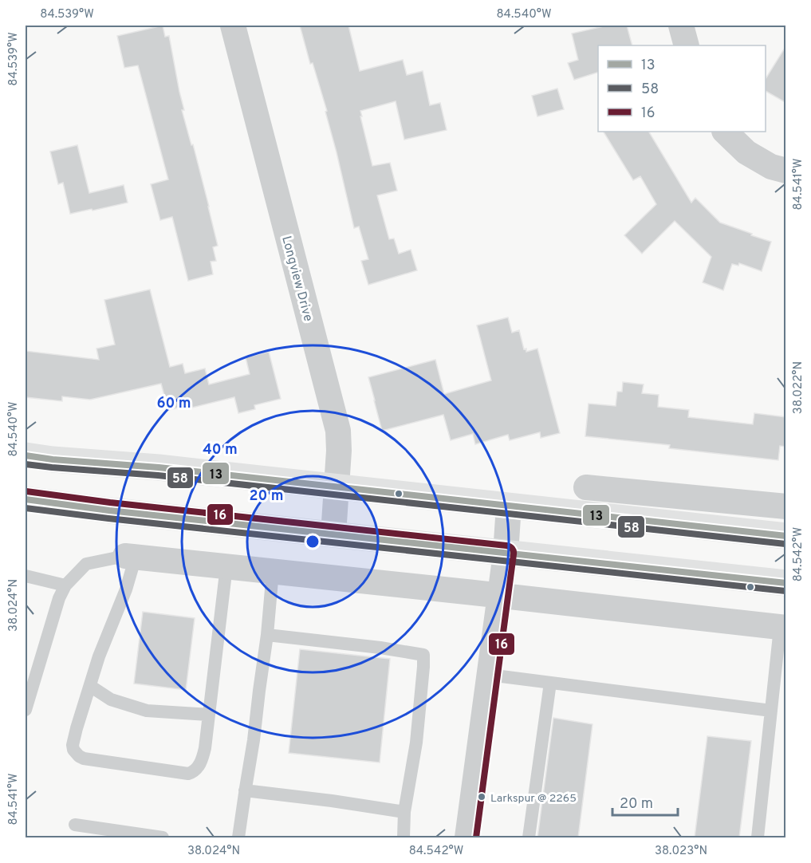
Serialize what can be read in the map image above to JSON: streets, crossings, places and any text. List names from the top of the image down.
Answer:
{
  "streets": {
    "street": ["Longview Drive"]
  },
  "places": ["Larkspur @ 2265"],
  "lines": ["transit line 13", "transit line 58", "transit line 16"],
  "legend": ["13", "58", "16"],
  "scale_bar": "20 m",
  "coordinates": [
    "84.539°W",
    "84.540°W",
    "84.541°W",
    "38.022°N",
    "84.542°W",
    "38.024°N",
    "38.023°N"
  ],
  "rings": ["60 m", "40 m", "20 m"]
}
